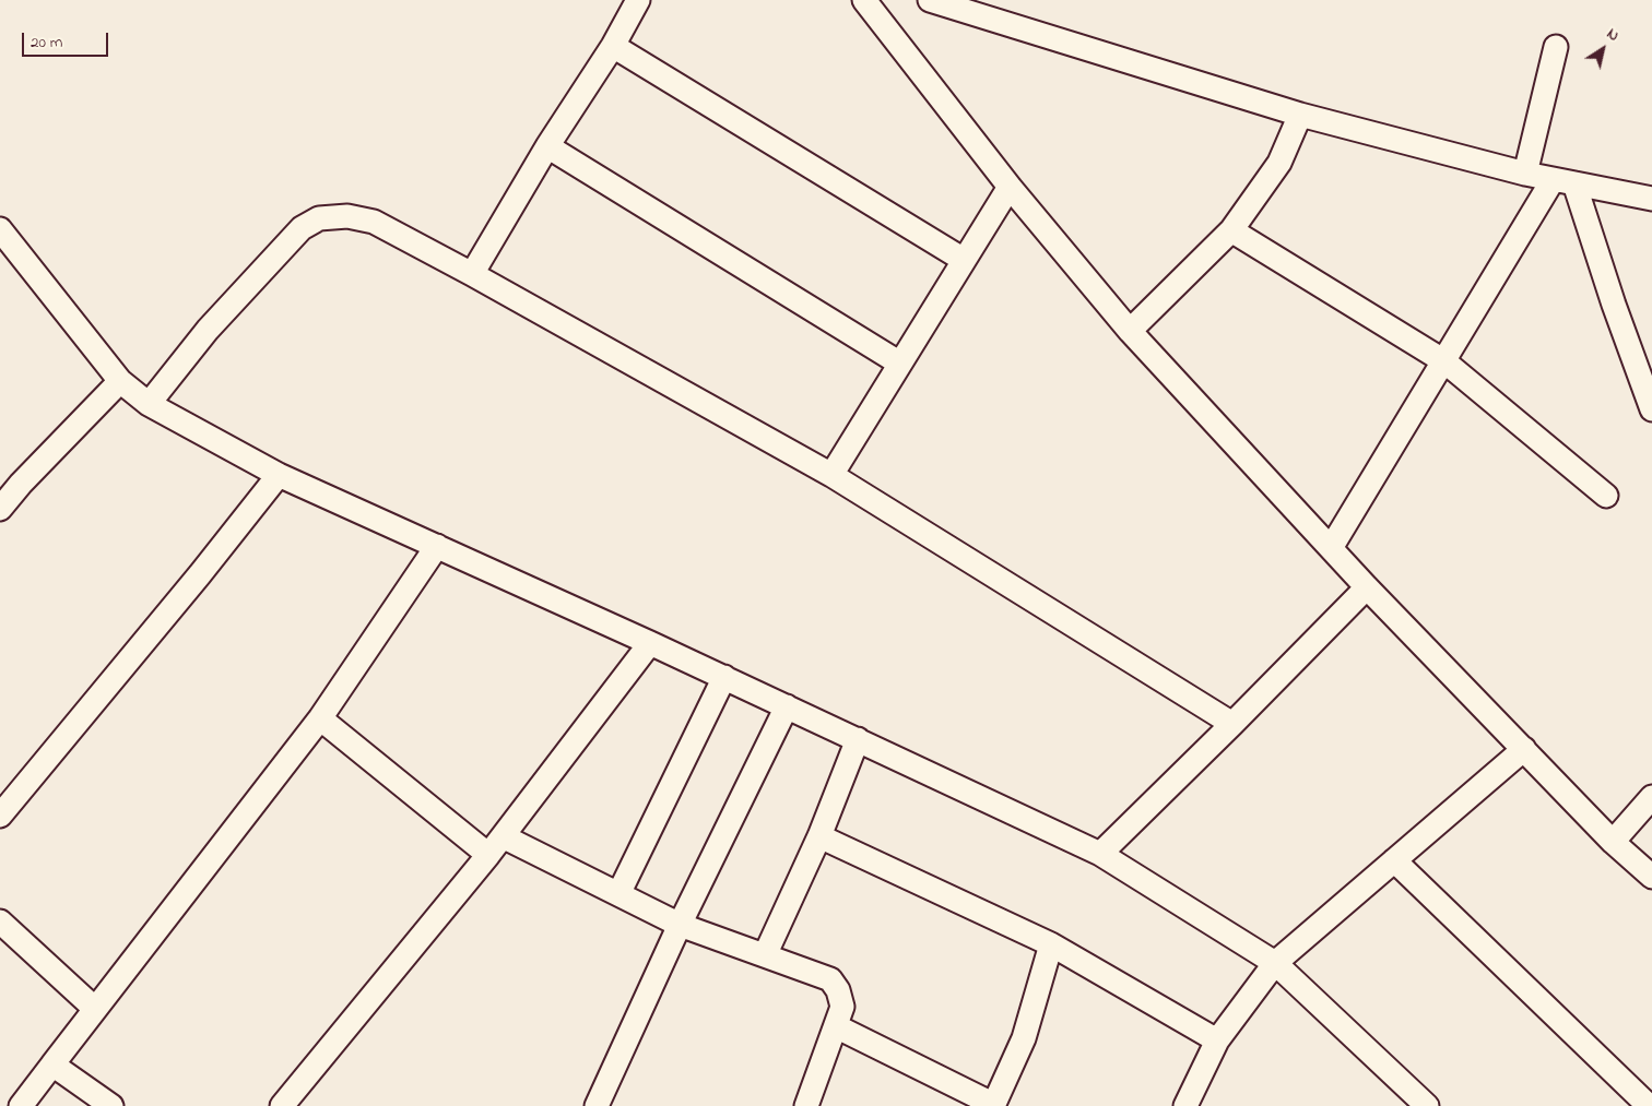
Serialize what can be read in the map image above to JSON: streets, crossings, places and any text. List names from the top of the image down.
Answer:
{
  "scale_bar": "20 m",
  "north": "top right"
}
